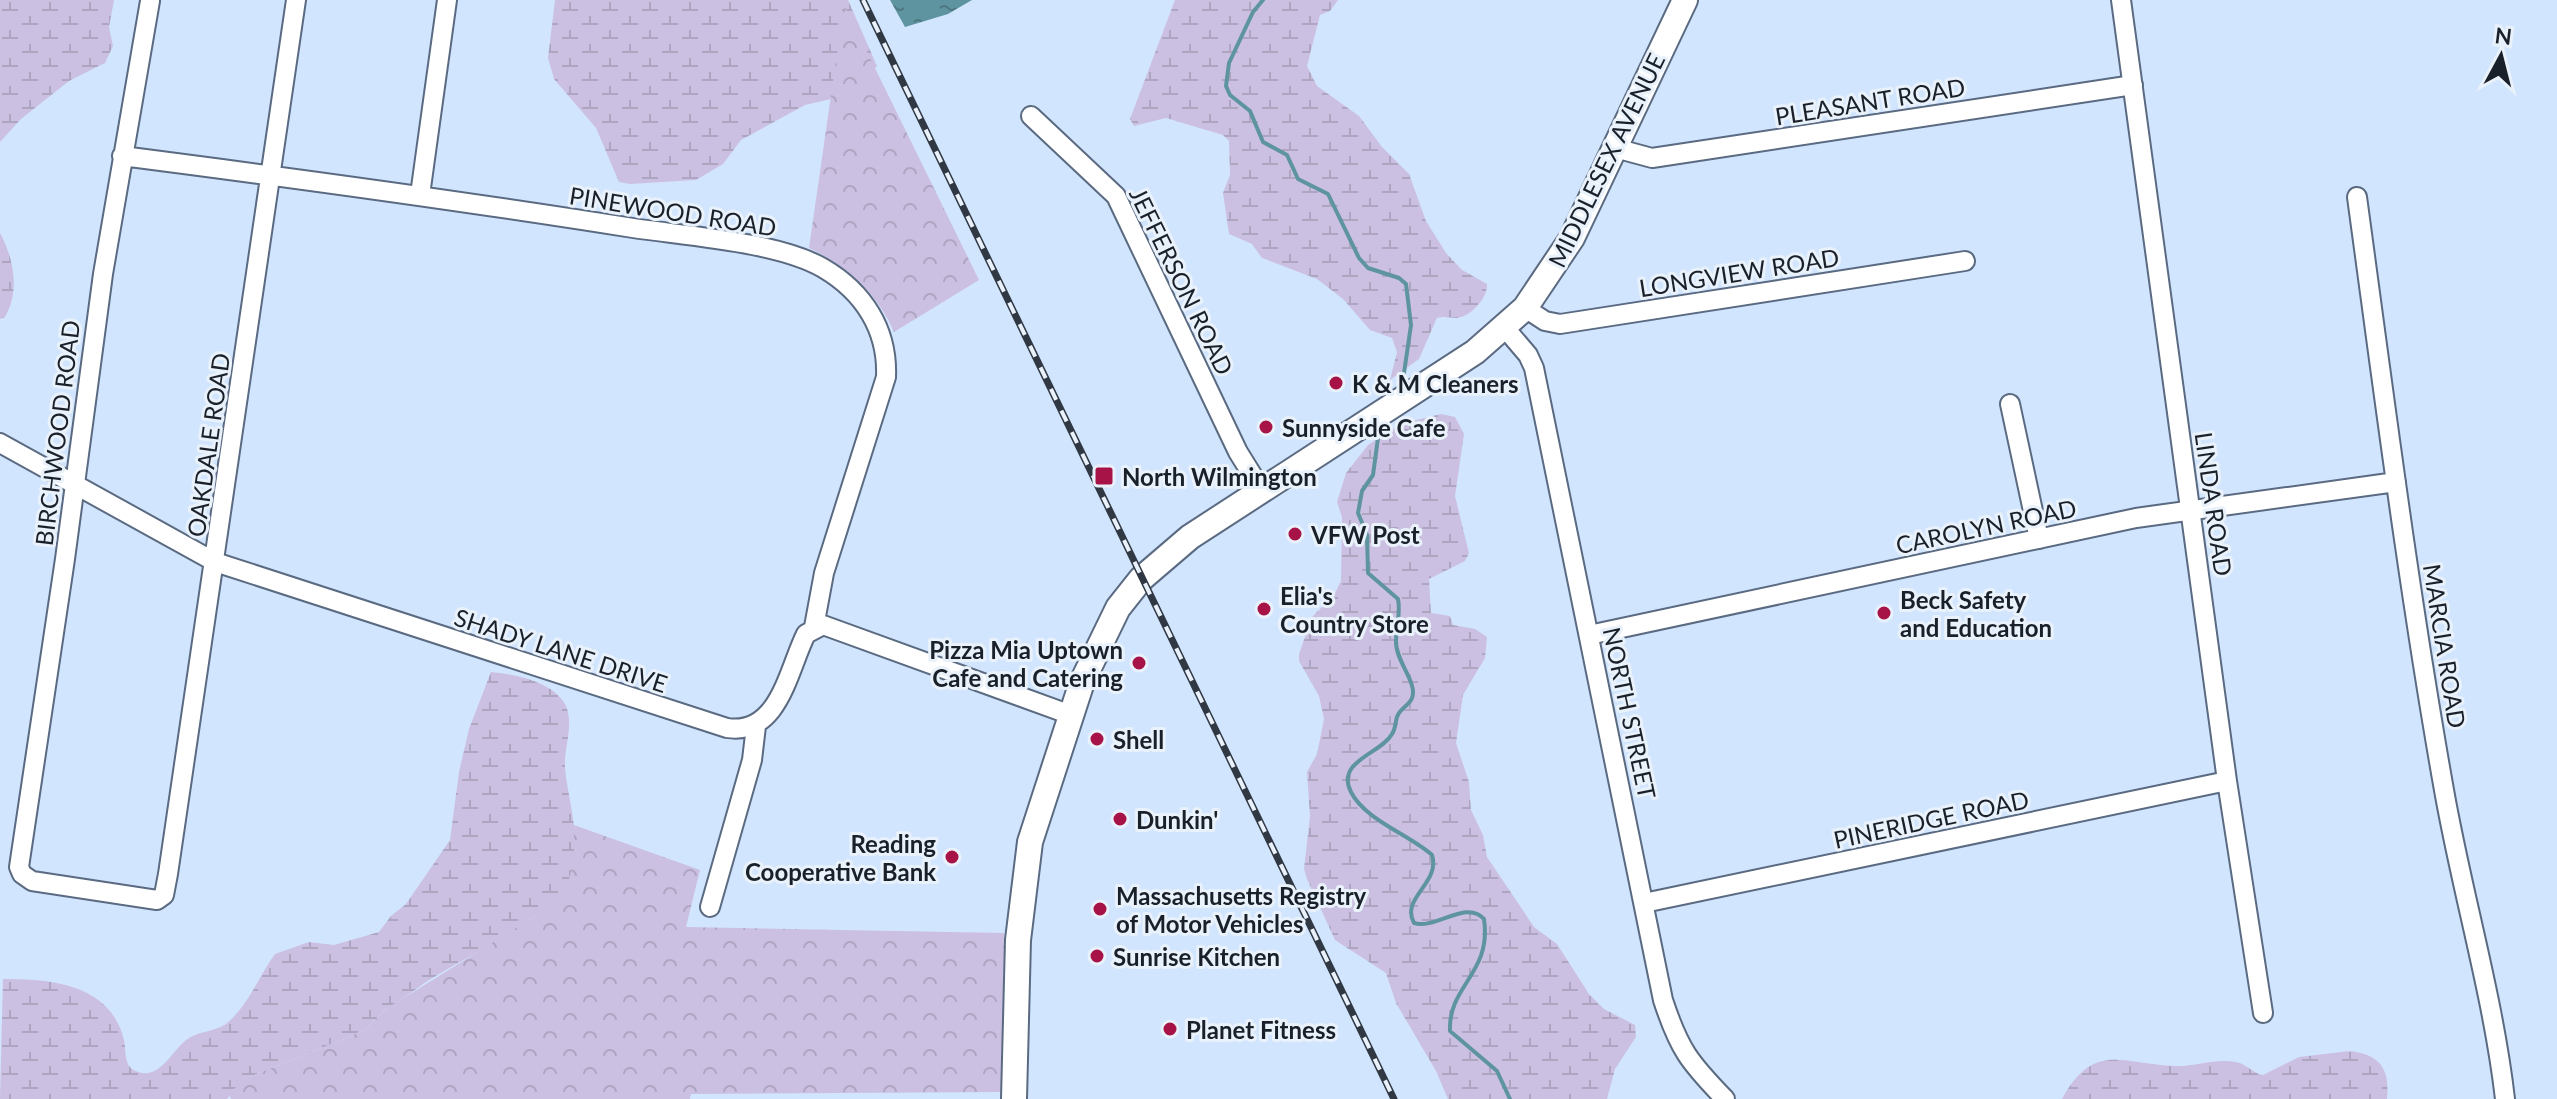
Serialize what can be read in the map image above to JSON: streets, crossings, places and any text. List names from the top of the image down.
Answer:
{
  "streets": {
    "main road": ["MIDDLESEX AVENUE"],
    "street": [
      "PLEASANT ROAD",
      "PINEWOOD ROAD",
      "LONGVIEW ROAD",
      "JEFFERSON ROAD",
      "BIRCHWOOD ROAD",
      "OAKDALE ROAD",
      "LINDA ROAD",
      "CAROLYN ROAD",
      "MARCIA ROAD",
      "SHADY LANE DRIVE",
      "NORTH STREET",
      "PINERIDGE ROAD"
    ]
  },
  "crossings": [
    ["PLEASANT ROAD", "MIDDLESEX AVENUE"],
    ["PLEASANT ROAD", "LINDA ROAD"],
    ["MIDDLESEX AVENUE", "LONGVIEW ROAD"],
    ["MIDDLESEX AVENUE", "JEFFERSON ROAD"],
    ["MIDDLESEX AVENUE", "NORTH STREET"],
    ["PINEWOOD ROAD", "BIRCHWOOD ROAD"],
    ["PINEWOOD ROAD", "OAKDALE ROAD"],
    ["BIRCHWOOD ROAD", "OAKDALE ROAD"],
    ["BIRCHWOOD ROAD", "SHADY LANE DRIVE"],
    ["OAKDALE ROAD", "SHADY LANE DRIVE"],
    ["LINDA ROAD", "CAROLYN ROAD"],
    ["LINDA ROAD", "PINERIDGE ROAD"],
    ["CAROLYN ROAD", "MARCIA ROAD"],
    ["CAROLYN ROAD", "NORTH STREET"],
    ["NORTH STREET", "PINERIDGE ROAD"]
  ],
  "places": {
    "other": [
      "K & M Cleaners",
      "Sunnyside Cafe",
      "VFW Post",
      "Elia's Country Store",
      "Beck Safety and Education",
      "Pizza Mia Uptown Cafe and Catering",
      "Shell",
      "Dunkin'",
      "Reading Cooperative Bank",
      "Massachusetts Registry of Motor Vehicles",
      "Sunrise Kitchen",
      "Planet Fitness"
    ],
    "transit": ["North Wilmington"]
  },
  "north": "top"
}
